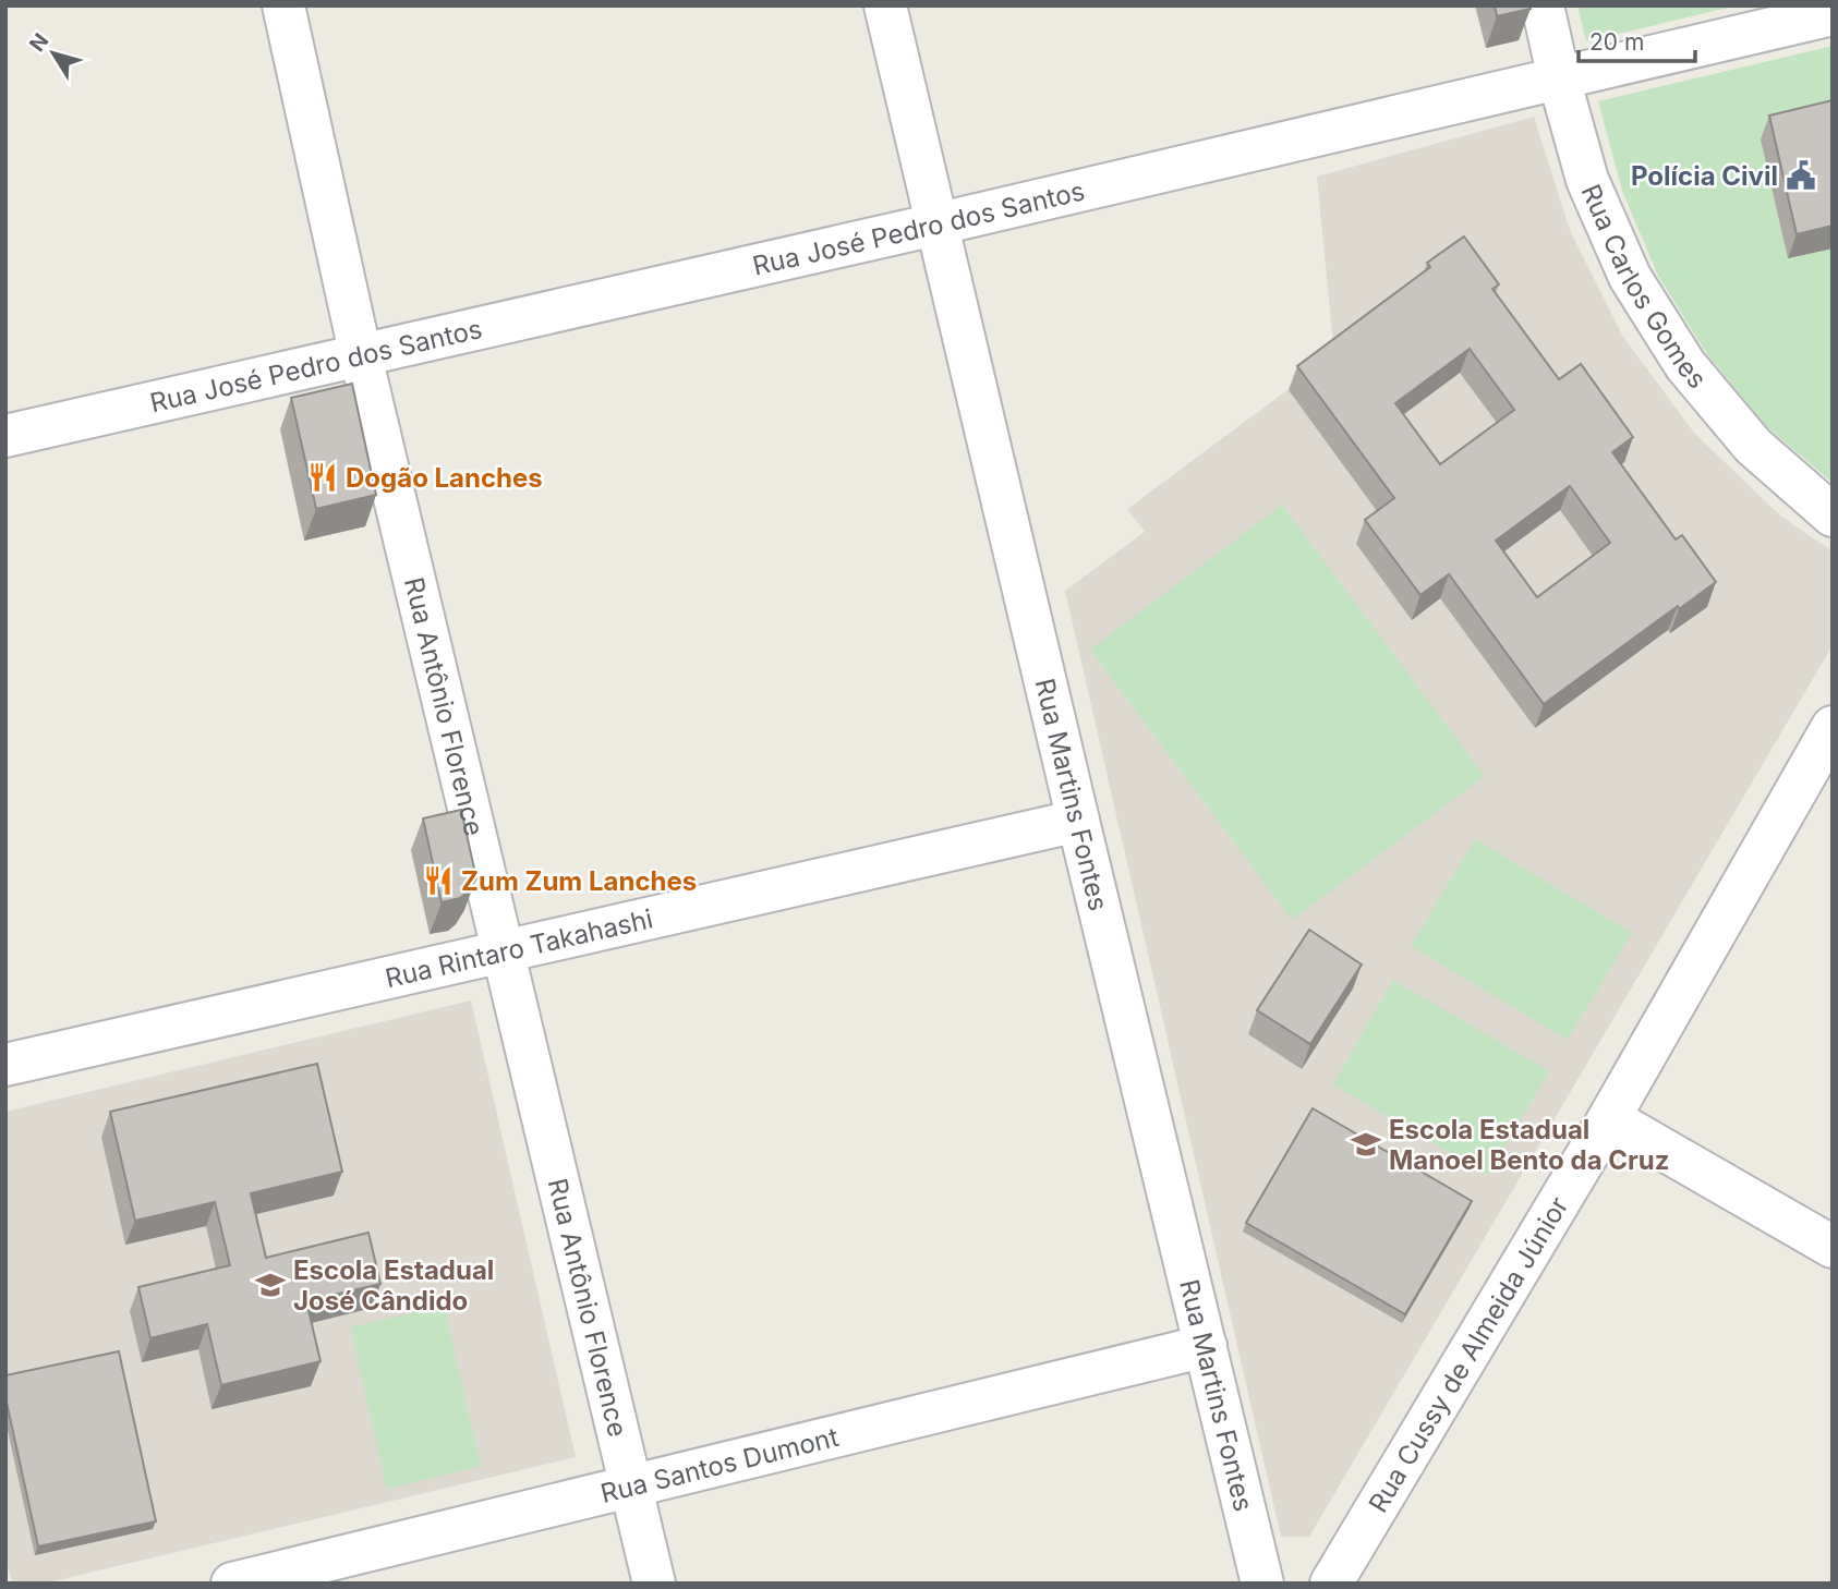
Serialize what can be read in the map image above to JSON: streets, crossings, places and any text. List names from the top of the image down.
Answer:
{
  "streets": {
    "street": [
      "Rua José Pedro dos Santos",
      "Rua Carlos Gomes",
      "Rua Antônio Florence",
      "Rua Martins Fontes",
      "Rua Rintaro Takahashi",
      "Rua Cussy de Almeida Júnior",
      "Rua Santos Dumont"
    ]
  },
  "crossings": [
    ["Rua José Pedro dos Santos", "Rua Carlos Gomes"],
    ["Rua José Pedro dos Santos", "Rua Antônio Florence"],
    ["Rua José Pedro dos Santos", "Rua Martins Fontes"],
    ["Rua Antônio Florence", "Rua Rintaro Takahashi"],
    ["Rua Antônio Florence", "Rua Santos Dumont"],
    ["Rua Martins Fontes", "Rua Rintaro Takahashi"],
    ["Rua Martins Fontes", "Rua Santos Dumont"]
  ],
  "places": {
    "public building": ["Polícia Civil"],
    "restaurant": ["Dogão Lanches", "Zum Zum Lanches"],
    "school or university": ["Escola Estadual Manoel Bento da Cruz", "Escola Estadual José Cândido"]
  },
  "scale_bar": "20 m",
  "north": "top left"
}
